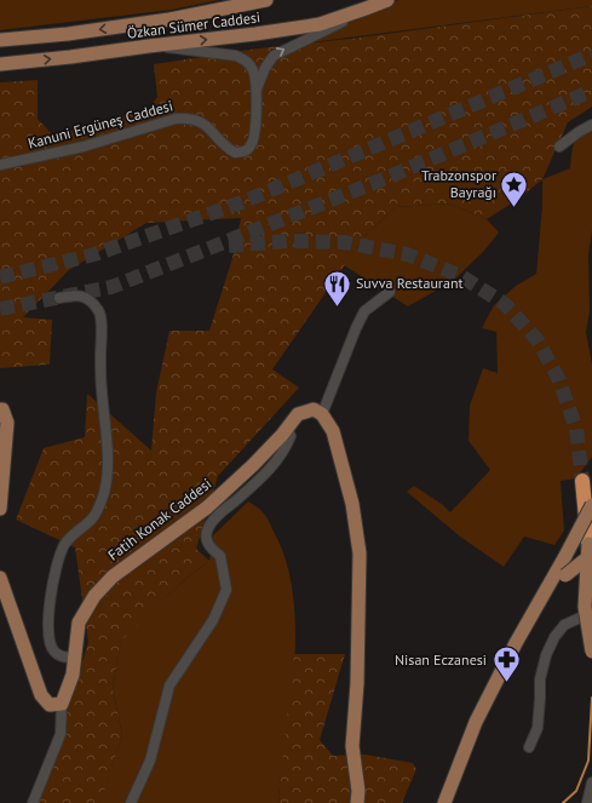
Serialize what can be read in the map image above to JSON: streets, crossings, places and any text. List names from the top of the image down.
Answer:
{
  "streets": {
    "main road": ["Özkan Sümer Caddesi", "Fatih Konak Caddesi"],
    "street": ["Kanuni Ergüneş Caddesi"]
  },
  "places": {
    "place": ["Trabzonspor Bayrağı"],
    "restaurant": ["Suvva Restaurant"],
    "pharmacy": ["Nisan Eczanesi"]
  }
}
